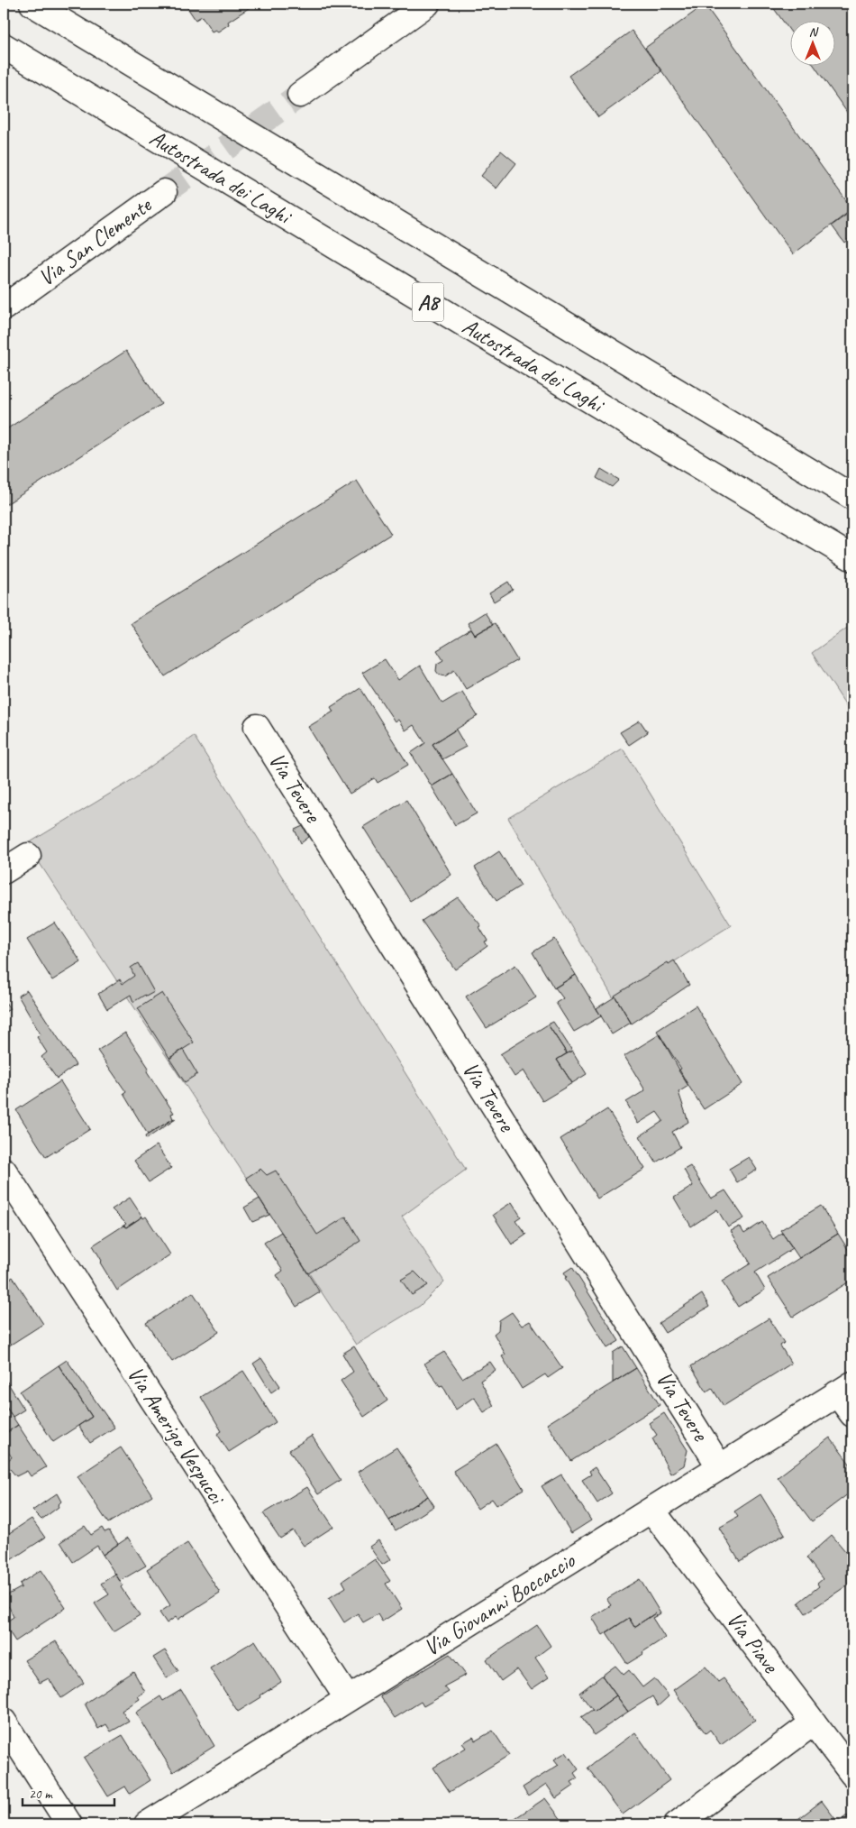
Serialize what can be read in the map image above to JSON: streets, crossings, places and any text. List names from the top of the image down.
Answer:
{
  "streets": {
    "main road": [
      "Autostrada dei Laghi",
      "Via San Clemente",
      "A8",
      "Via Tevere",
      "Via Amerigo Vespucci",
      "Via Giovanni Boccaccio",
      "Via Piave"
    ]
  },
  "crossings": [
    ["Via Tevere", "Via Giovanni Boccaccio"],
    ["Via Amerigo Vespucci", "Via Giovanni Boccaccio"],
    ["Via Giovanni Boccaccio", "Via Piave"]
  ],
  "scale_bar": "20 m",
  "north": "top"
}
